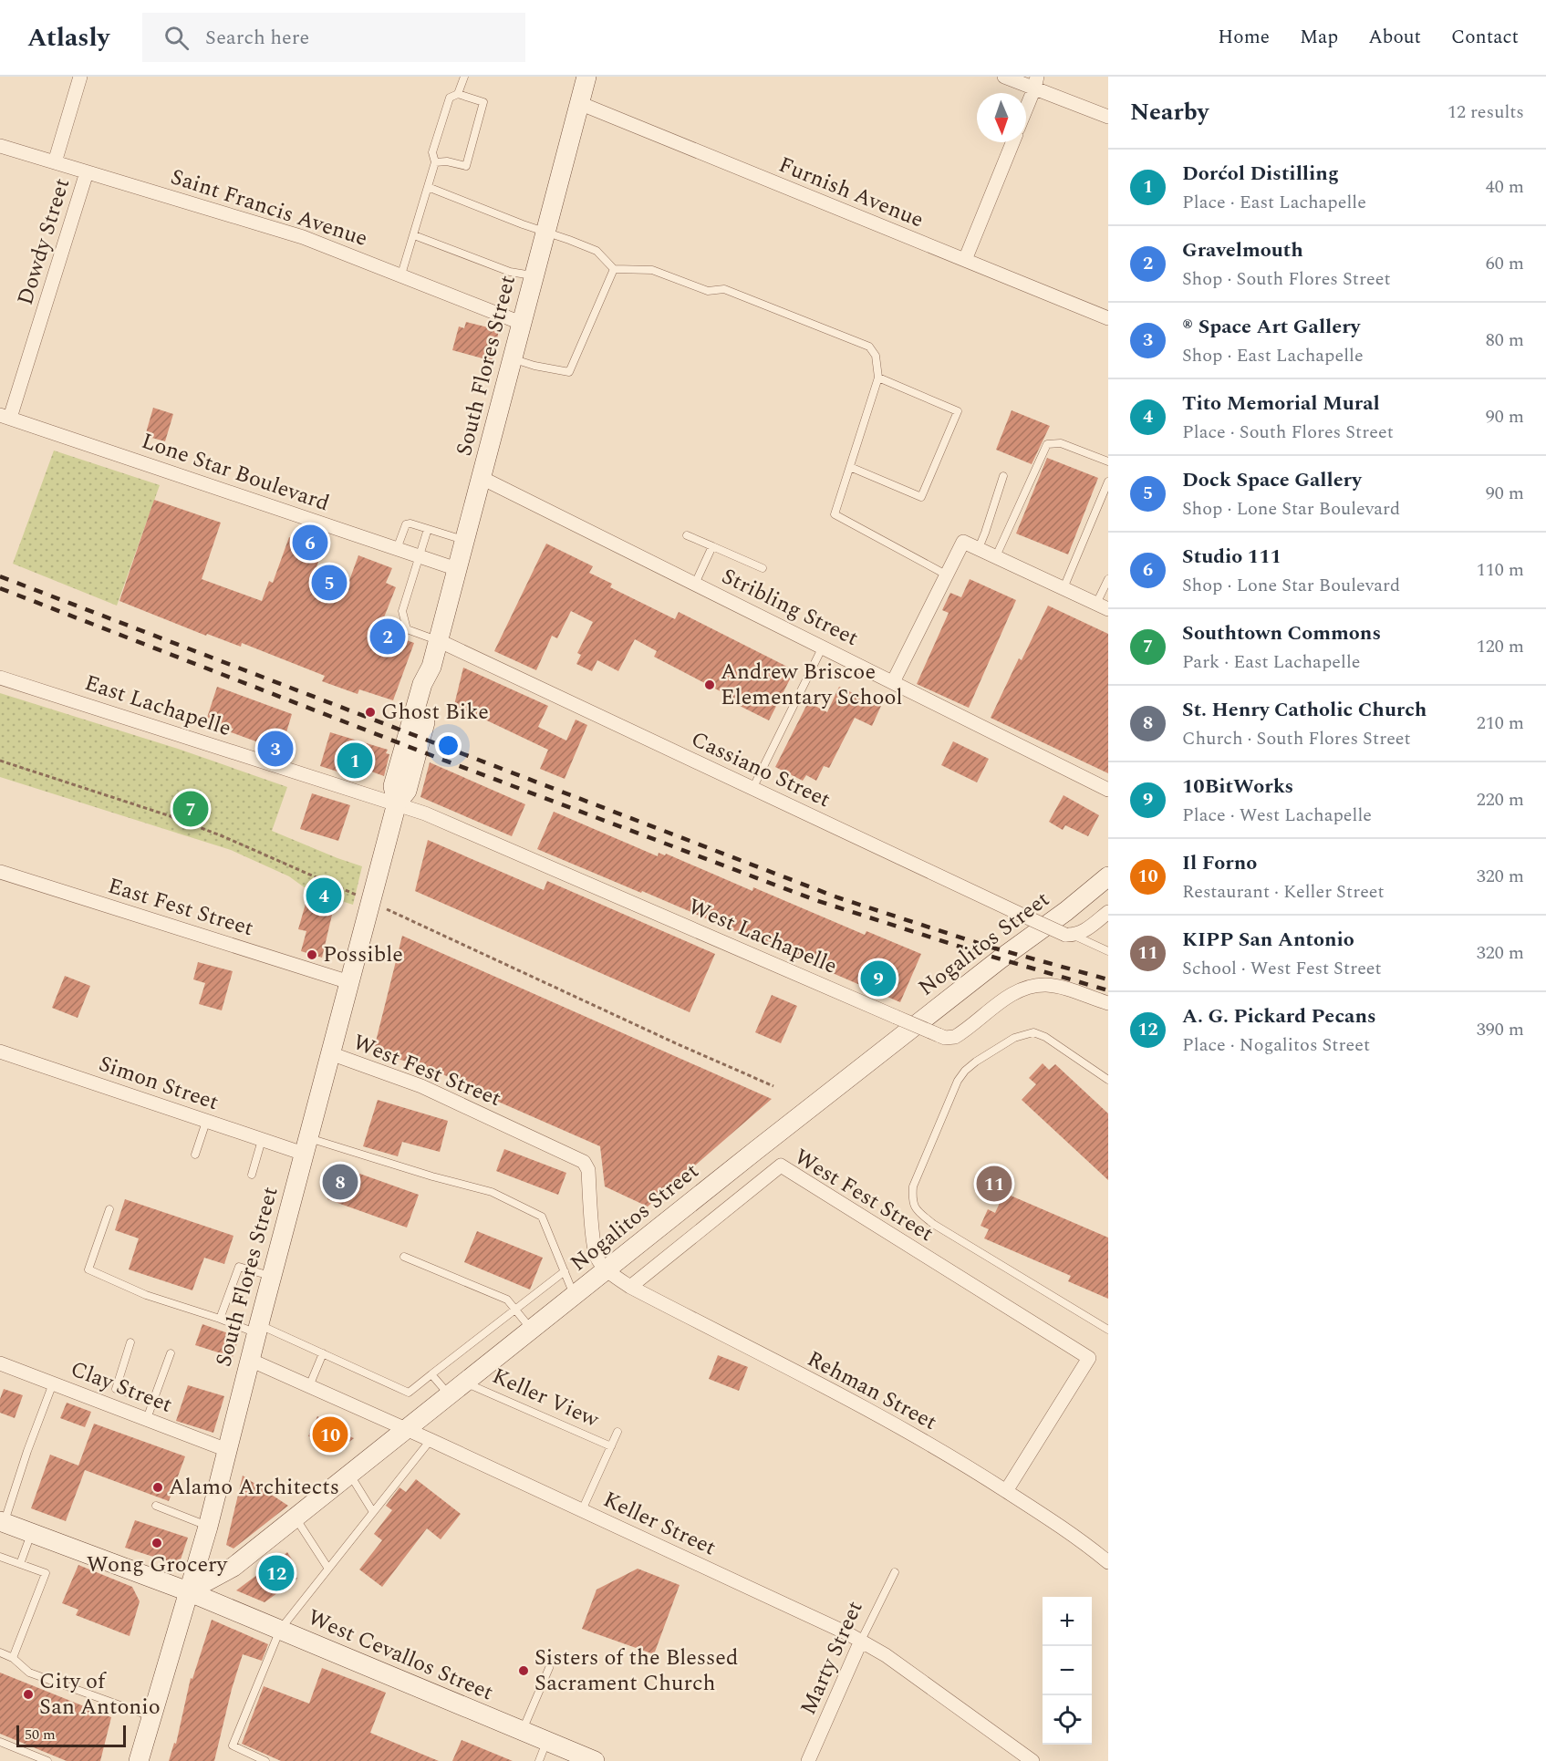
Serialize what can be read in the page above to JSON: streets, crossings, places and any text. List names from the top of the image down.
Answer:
{
  "streets": {
    "main road": ["South Flores Street", "Nogalitos Street", "West Cevallos Street"],
    "street": [
      "Furnish Avenue",
      "Saint Francis Avenue",
      "Dowdy Street",
      "Lone Star Boulevard",
      "Stribling Street",
      "East Lachapelle",
      "Cassiano Street",
      "East Fest Street",
      "West Lachapelle",
      "West Fest Street",
      "Simon Street",
      "Clay Street",
      "Rehman Street",
      "Keller Street",
      "Marty Street"
    ],
    "lane": ["Keller View"]
  },
  "crossings": [
    ["Furnish Avenue", "South Flores Street"],
    ["Saint Francis Avenue", "Dowdy Street"],
    ["Saint Francis Avenue", "South Flores Street"],
    ["Dowdy Street", "Lone Star Boulevard"],
    ["South Flores Street", "Lone Star Boulevard"],
    ["South Flores Street", "Stribling Street"],
    ["South Flores Street", "East Lachapelle"],
    ["South Flores Street", "Cassiano Street"],
    ["South Flores Street", "East Fest Street"],
    ["South Flores Street", "West Lachapelle"],
    ["South Flores Street", "Nogalitos Street"],
    ["South Flores Street", "West Fest Street"],
    ["South Flores Street", "Simon Street"],
    ["South Flores Street", "Clay Street"],
    ["South Flores Street", "Keller Street"],
    ["South Flores Street", "West Cevallos Street"],
    ["East Lachapelle", "West Lachapelle"],
    ["Nogalitos Street", "West Fest Street"],
    ["Nogalitos Street", "Rehman Street"],
    ["Nogalitos Street", "Keller View"],
    ["Nogalitos Street", "Keller Street"],
    ["Nogalitos Street", "West Cevallos Street"],
    ["West Fest Street", "Rehman Street"],
    ["Keller Street", "Marty Street"]
  ],
  "places": [
    "Andrew Briscoe Elementary School",
    "Ghost Bike",
    "Possible",
    "Alamo Architects",
    "Wong Grocery",
    "Sisters of the Blessed Sacrament Church",
    "City of San Antonio"
  ],
  "scale_bar": "50 m",
  "north": "bottom",
  "page": {
    "header": "Atlasly",
    "search": "Search here",
    "nav": [
      "Home",
      "Map",
      "About",
      "Contact"
    ],
    "heading": ["Nearby", "12 results"],
    "list": [
      {
        "mark": "1",
        "name": "Dorćol Distilling",
        "note": "Place · East Lachapelle",
        "value": "40 m"
      },
      {
        "mark": "2",
        "name": "Gravelmouth",
        "note": "Shop · South Flores Street",
        "value": "60 m"
      },
      {
        "mark": "3",
        "name": "® Space Art Gallery",
        "note": "Shop · East Lachapelle",
        "value": "80 m"
      },
      {
        "mark": "4",
        "name": "Tito Memorial Mural",
        "note": "Place · South Flores Street",
        "value": "90 m"
      },
      {
        "mark": "5",
        "name": "Dock Space Gallery",
        "note": "Shop · Lone Star Boulevard",
        "value": "90 m"
      },
      {
        "mark": "6",
        "name": "Studio 111",
        "note": "Shop · Lone Star Boulevard",
        "value": "110 m"
      },
      {
        "mark": "7",
        "name": "Southtown Commons",
        "note": "Park · East Lachapelle",
        "value": "120 m"
      },
      {
        "mark": "8",
        "name": "St. Henry Catholic Church",
        "note": "Church · South Flores Street",
        "value": "210 m"
      },
      {
        "mark": "9",
        "name": "10BitWorks",
        "note": "Place · West Lachapelle",
        "value": "220 m"
      },
      {
        "mark": "10",
        "name": "Il Forno",
        "note": "Restaurant · Keller Street",
        "value": "320 m"
      },
      {
        "mark": "11",
        "name": "KIPP San Antonio",
        "note": "School · West Fest Street",
        "value": "320 m"
      },
      {
        "mark": "12",
        "name": "A. G. Pickard Pecans",
        "note": "Place · Nogalitos Street",
        "value": "390 m"
      }
    ],
    "pins": [
      "6",
      "5",
      "2",
      "3",
      "1",
      "7",
      "4",
      "9",
      "8",
      "11",
      "10",
      "12"
    ],
    "map_buttons": ["+", "−"],
    "scale": "50 m"
  }
}
